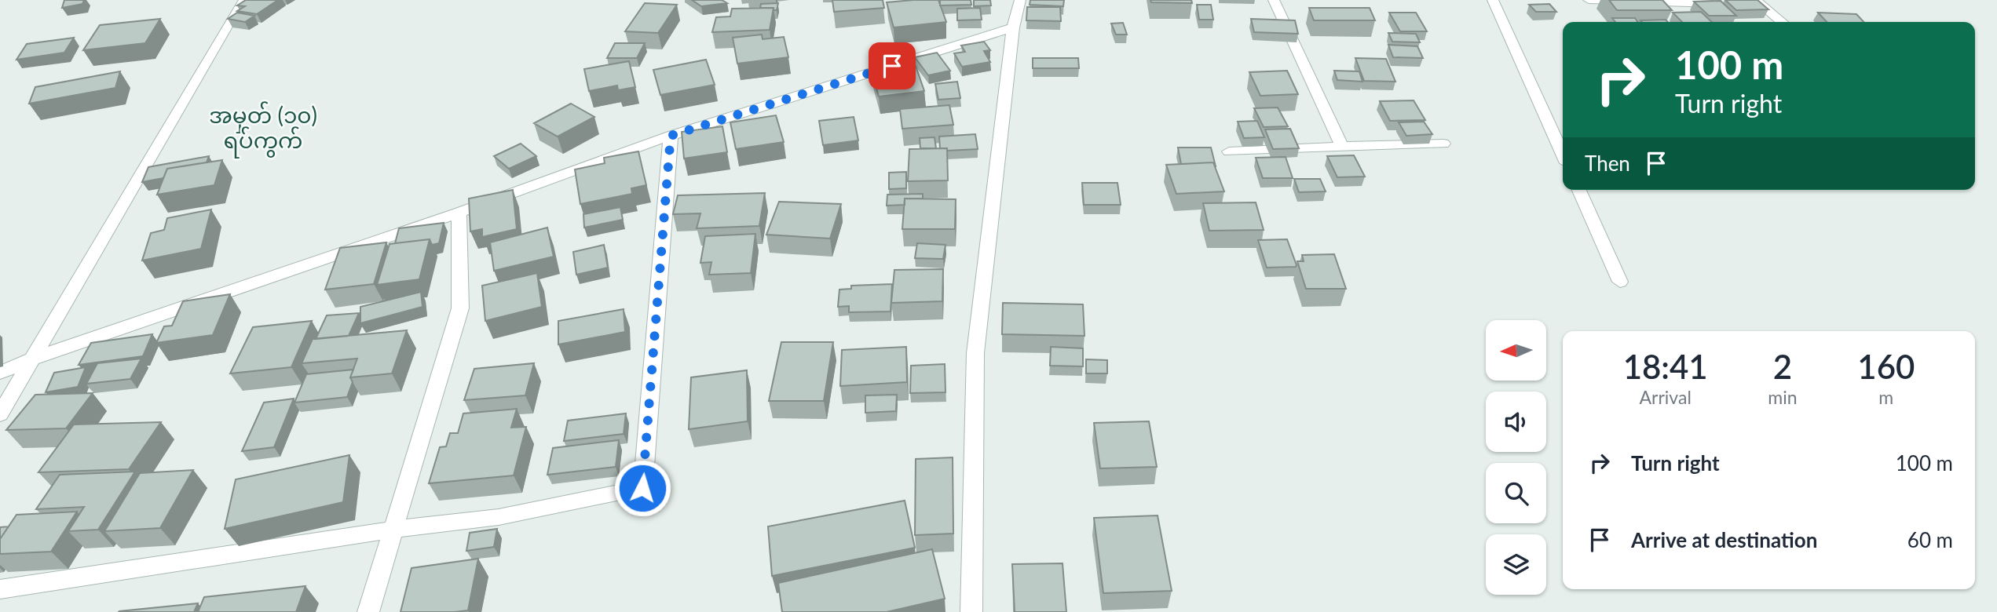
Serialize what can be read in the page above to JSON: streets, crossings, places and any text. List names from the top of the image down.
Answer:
{
  "districts": ["အမှတ် (၁၀) ရပ်ကွက်"],
  "north": "left",
  "page": {
    "turn": ["100 m", "Turn right"],
    "then": "Then",
    "eta": [
      "18:41",
      "Arrival",
      "2",
      "min",
      "160",
      "m"
    ],
    "list": [
      {
        "name": "Turn right",
        "value": "100 m"
      },
      {
        "name": "Arrive at destination",
        "value": "60 m"
      }
    ]
  }
}
